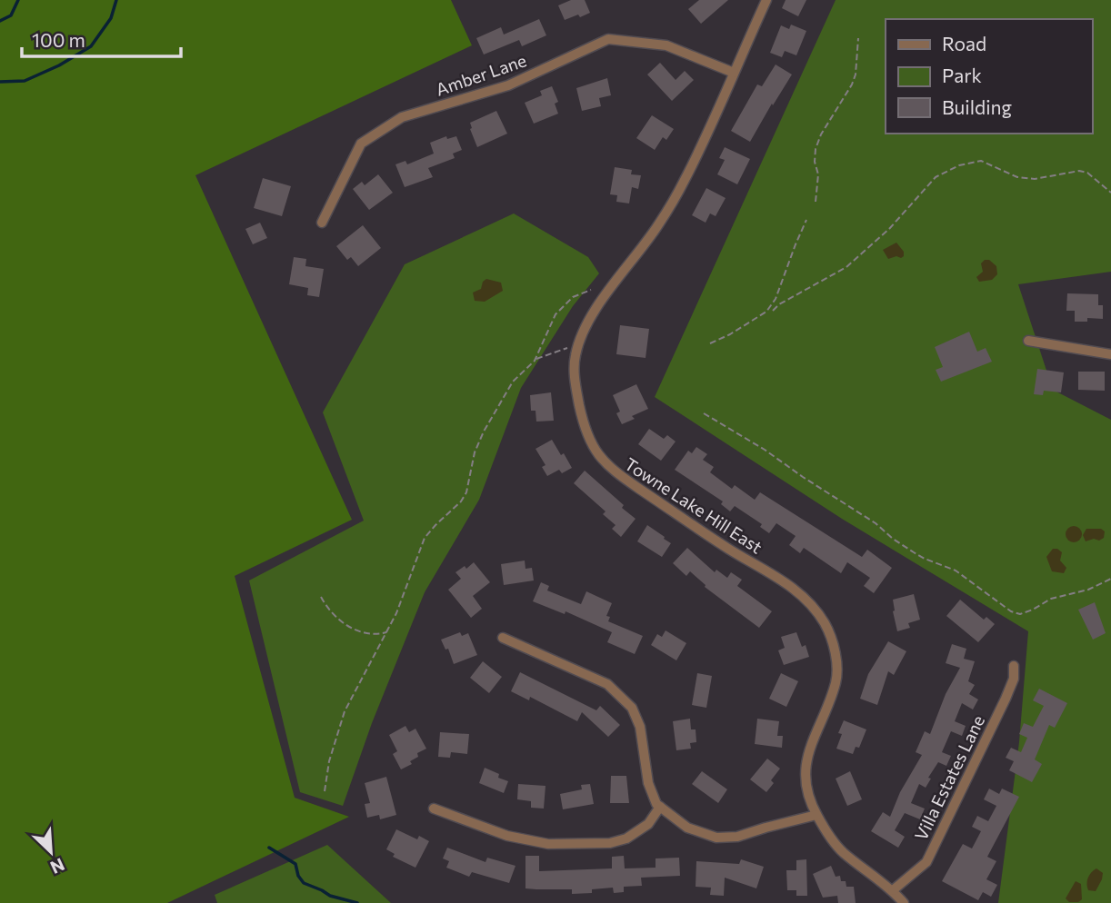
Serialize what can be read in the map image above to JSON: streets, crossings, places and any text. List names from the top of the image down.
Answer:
{
  "streets": {
    "street": ["Amber Lane", "Towne Lake Hill East", "Villa Estates Lane"]
  },
  "crossings": [
    ["Amber Lane", "Towne Lake Hill East"],
    ["Towne Lake Hill East", "Villa Estates Lane"]
  ],
  "legend": ["Road", "Park", "Building"],
  "scale_bar": "100 m",
  "north": "bottom right"
}
